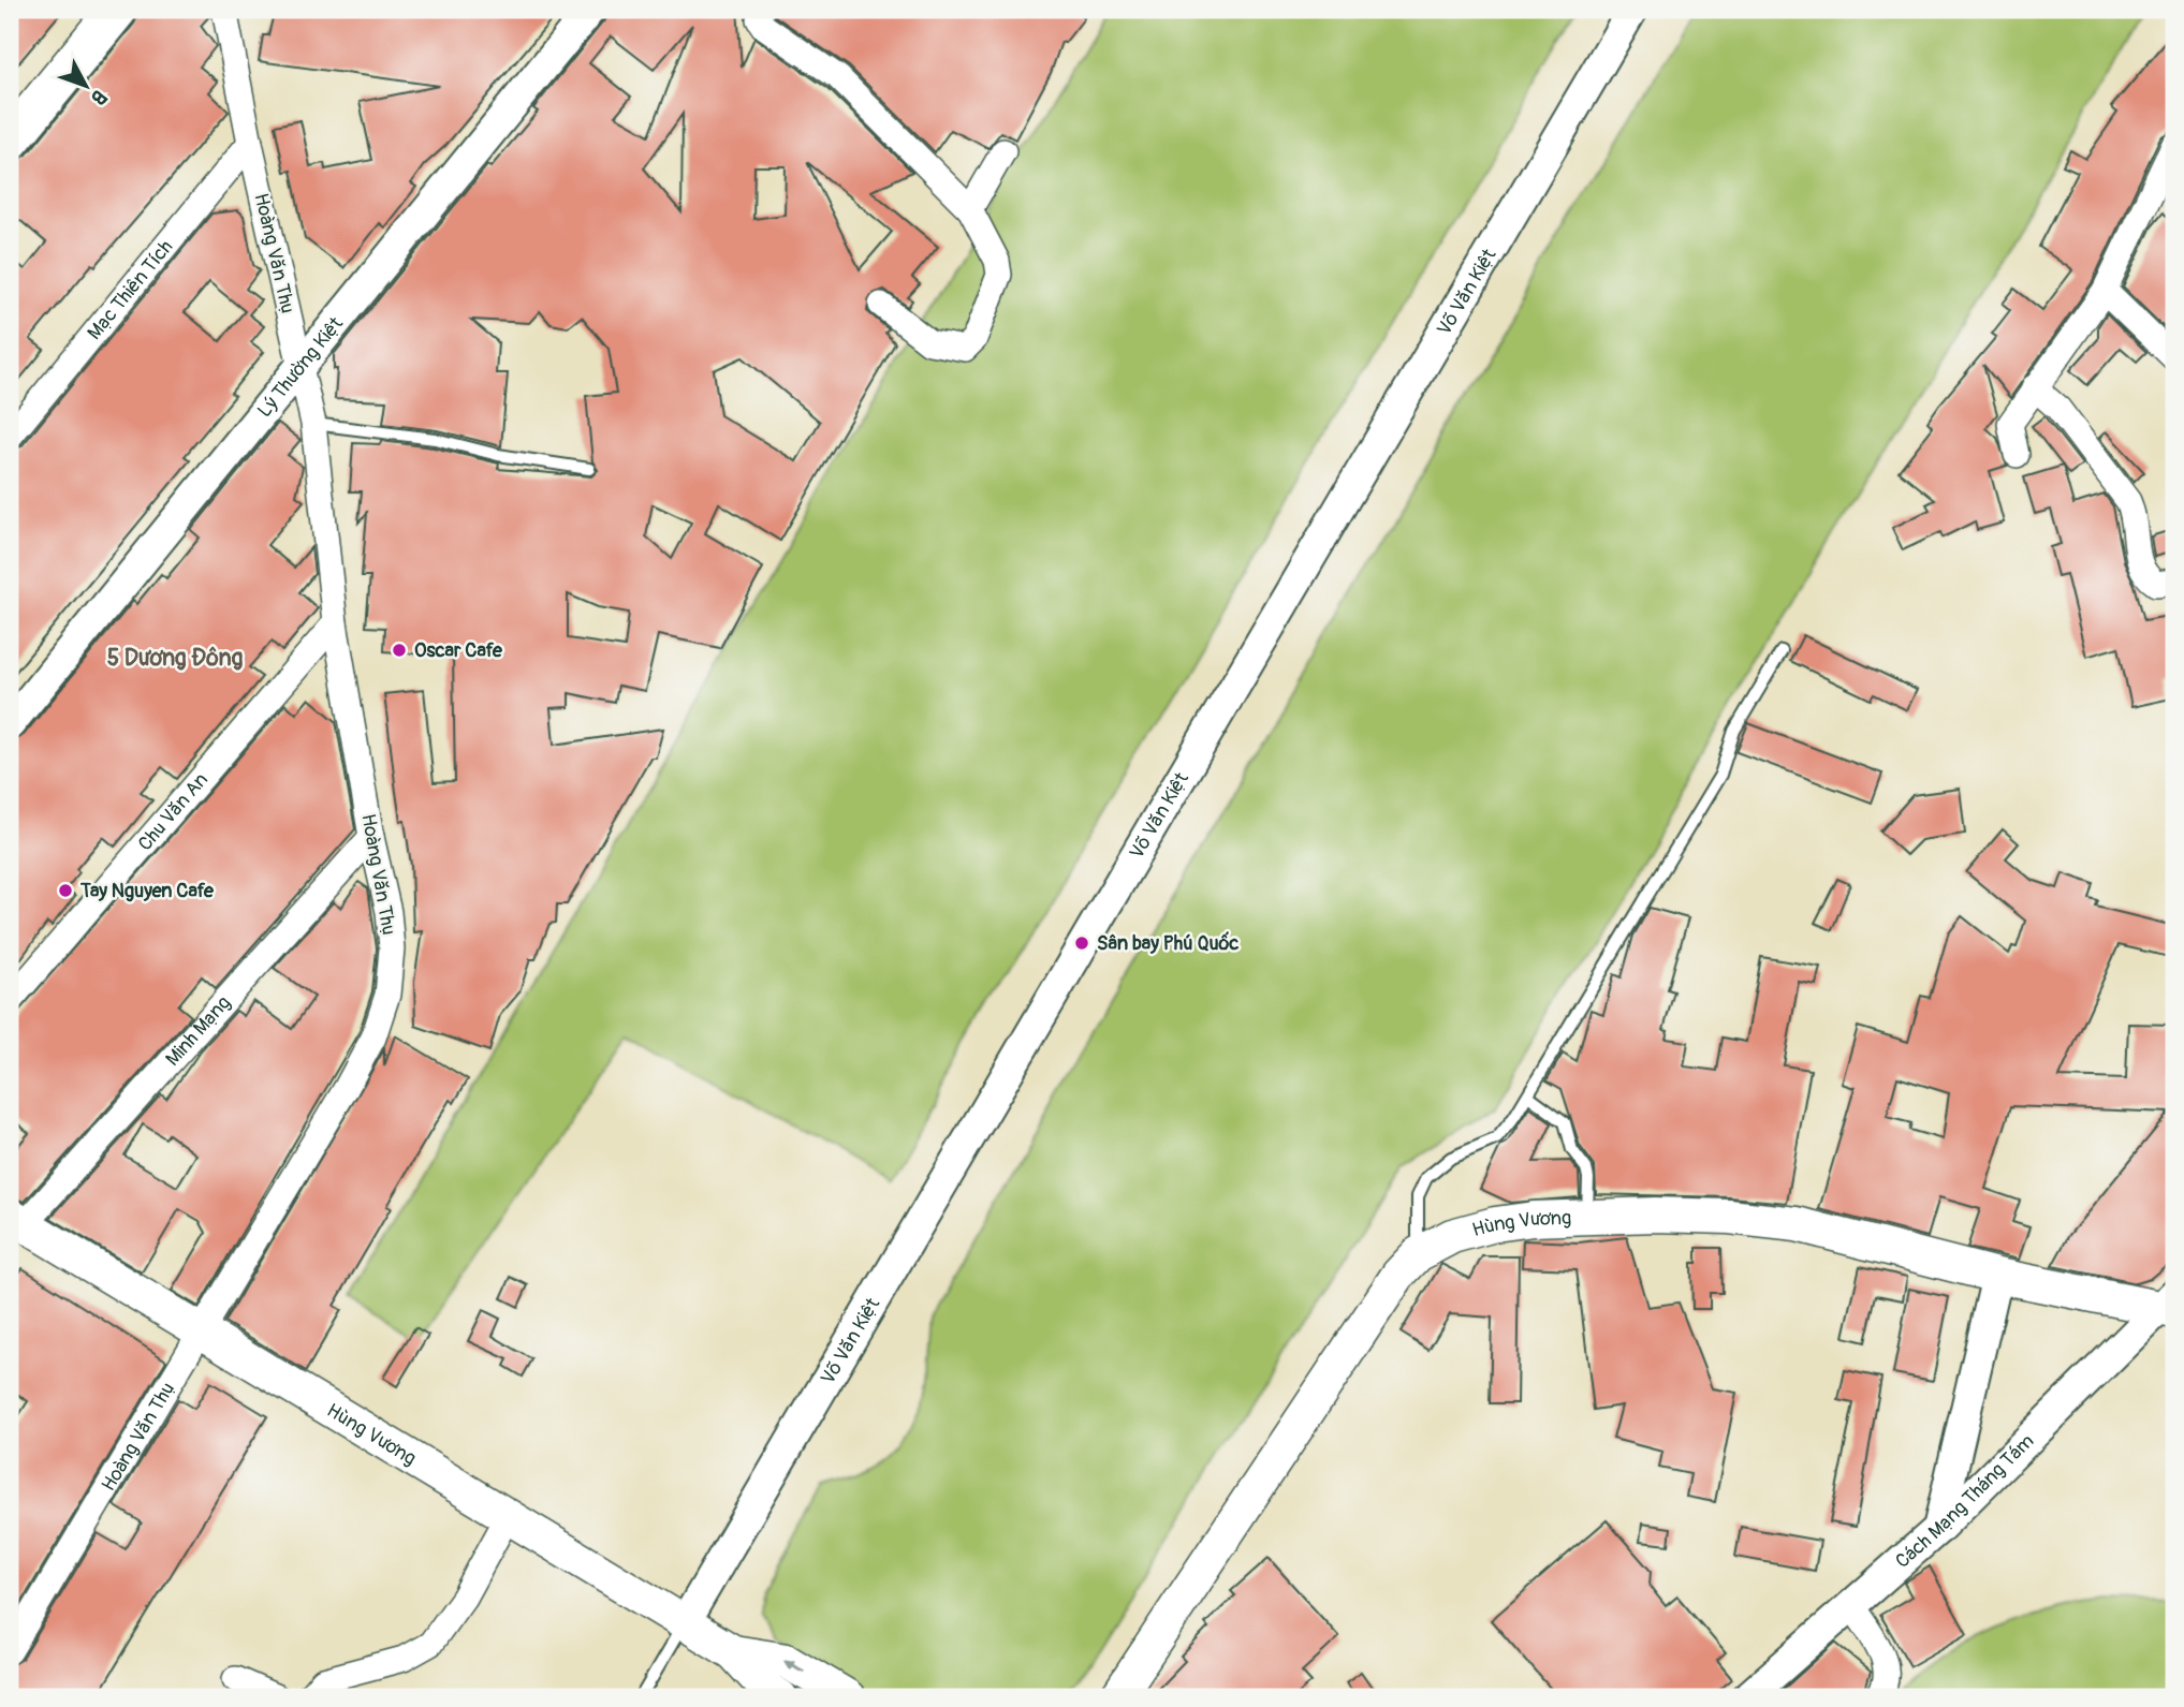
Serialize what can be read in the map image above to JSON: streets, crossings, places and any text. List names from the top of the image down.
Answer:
{
  "streets": {
    "main road": ["Hùng Vương"],
    "street": [
      "Hoàng Văn Thụ",
      "Mạc Thiên Tích",
      "Võ Văn Kiệt",
      "Lý Thường Kiệt",
      "Chu Văn An",
      "Minh Mạng",
      "Cách Mạng Tháng Tám"
    ]
  },
  "crossings": [
    ["Hoàng Văn Thụ", "Mạc Thiên Tích"],
    ["Hoàng Văn Thụ", "Lý Thường Kiệt"],
    ["Hoàng Văn Thụ", "Chu Văn An"],
    ["Hoàng Văn Thụ", "Minh Mạng"],
    ["Hoàng Văn Thụ", "Hùng Vương"],
    ["Võ Văn Kiệt", "Hùng Vương"],
    ["Minh Mạng", "Hùng Vương"],
    ["Hùng Vương", "Cách Mạng Tháng Tám"]
  ],
  "districts": ["5 Dương Đông"],
  "places": ["Oscar Cafe", "Tay Nguyen Cafe", "Sân bay Phú Quốc"],
  "north": "bottom right"
}
